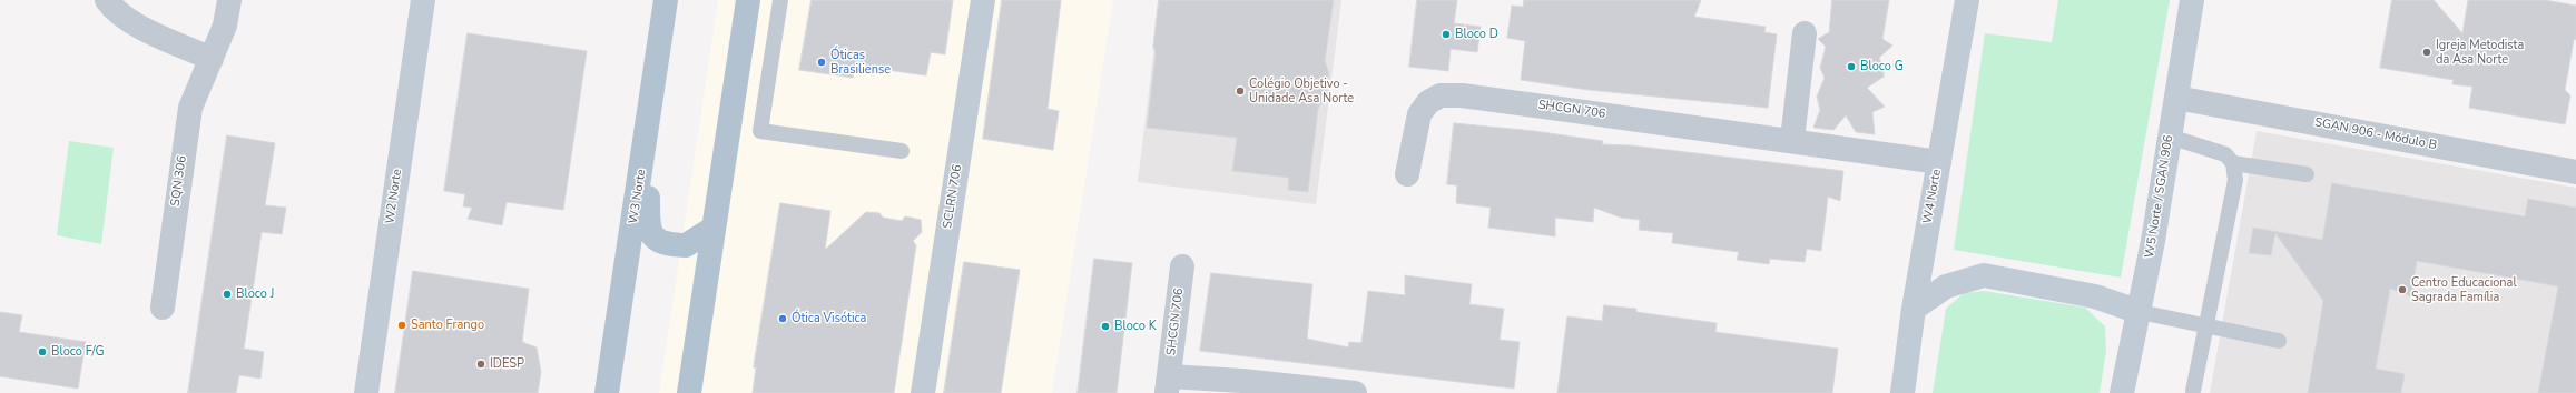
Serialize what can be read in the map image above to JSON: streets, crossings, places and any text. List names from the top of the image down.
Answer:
{
  "streets": {
    "main road": [
      "W2 Norte",
      "W3 Norte",
      "SCLRN 706",
      "W4 Norte",
      "W5 Norte / SGAN 906"
    ],
    "street": ["SHCGN 706", "SGAN 906 - Módulo B", "SQN 306"]
  },
  "crossings": [
    ["SHCGN 706", "W4 Norte"],
    ["SGAN 906 - Módulo B", "W5 Norte / SGAN 906"]
  ],
  "places": [
    "Bloco D",
    "Igreja Metodista da Asa Norte",
    "Óticas Brasiliense",
    "Bloco G",
    "Colégio Objetivo - Unidade Asa Norte",
    "Centro Educacional Sagrada Família",
    "Bloco J",
    "Ótica Visótica",
    "Santo Frango",
    "Bloco K",
    "Bloco F/G",
    "IDESP"
  ]
}
